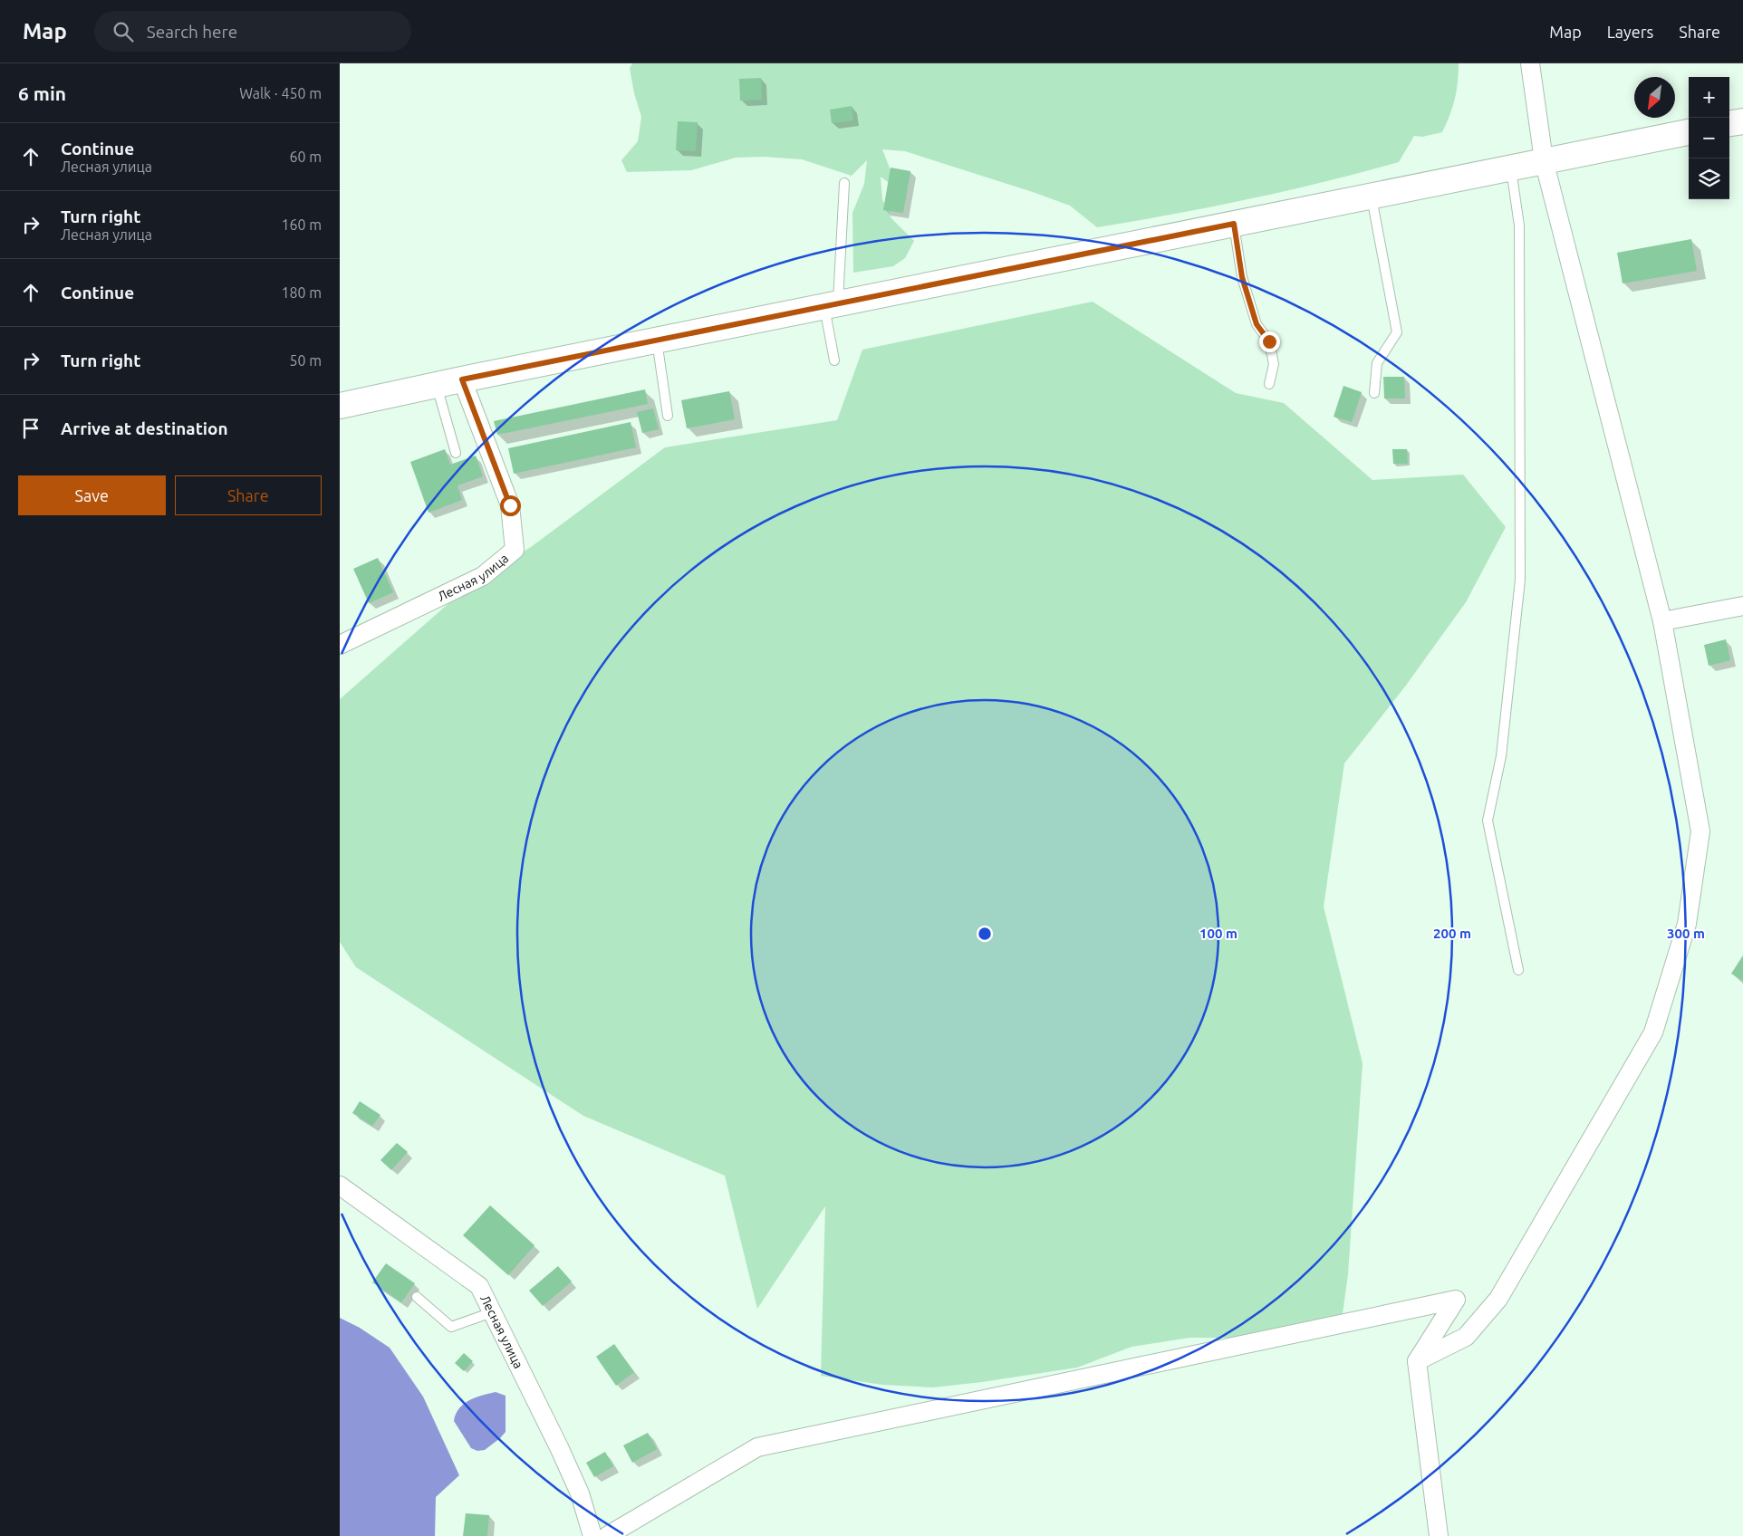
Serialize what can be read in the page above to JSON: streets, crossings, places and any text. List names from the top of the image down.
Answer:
{
  "streets": {
    "street": ["Лесная улица"]
  },
  "north": "bottom left",
  "page": {
    "header": "Map",
    "search": "Search here",
    "nav": ["Map", "Layers", "Share"],
    "heading": ["6 min", "Walk · 450 m"],
    "map_buttons": ["+", "−"],
    "list": [
      ["Continue", "Лесная улица", "60 m"],
      ["Turn right", "Лесная улица", "160 m"],
      ["Continue", "180 m"],
      ["Turn right", "50 m"],
      "Arrive at destination"
    ],
    "buttons": ["Save", "Share"]
  },
  "rings": ["100 m", "200 m", "300 m"]
}
